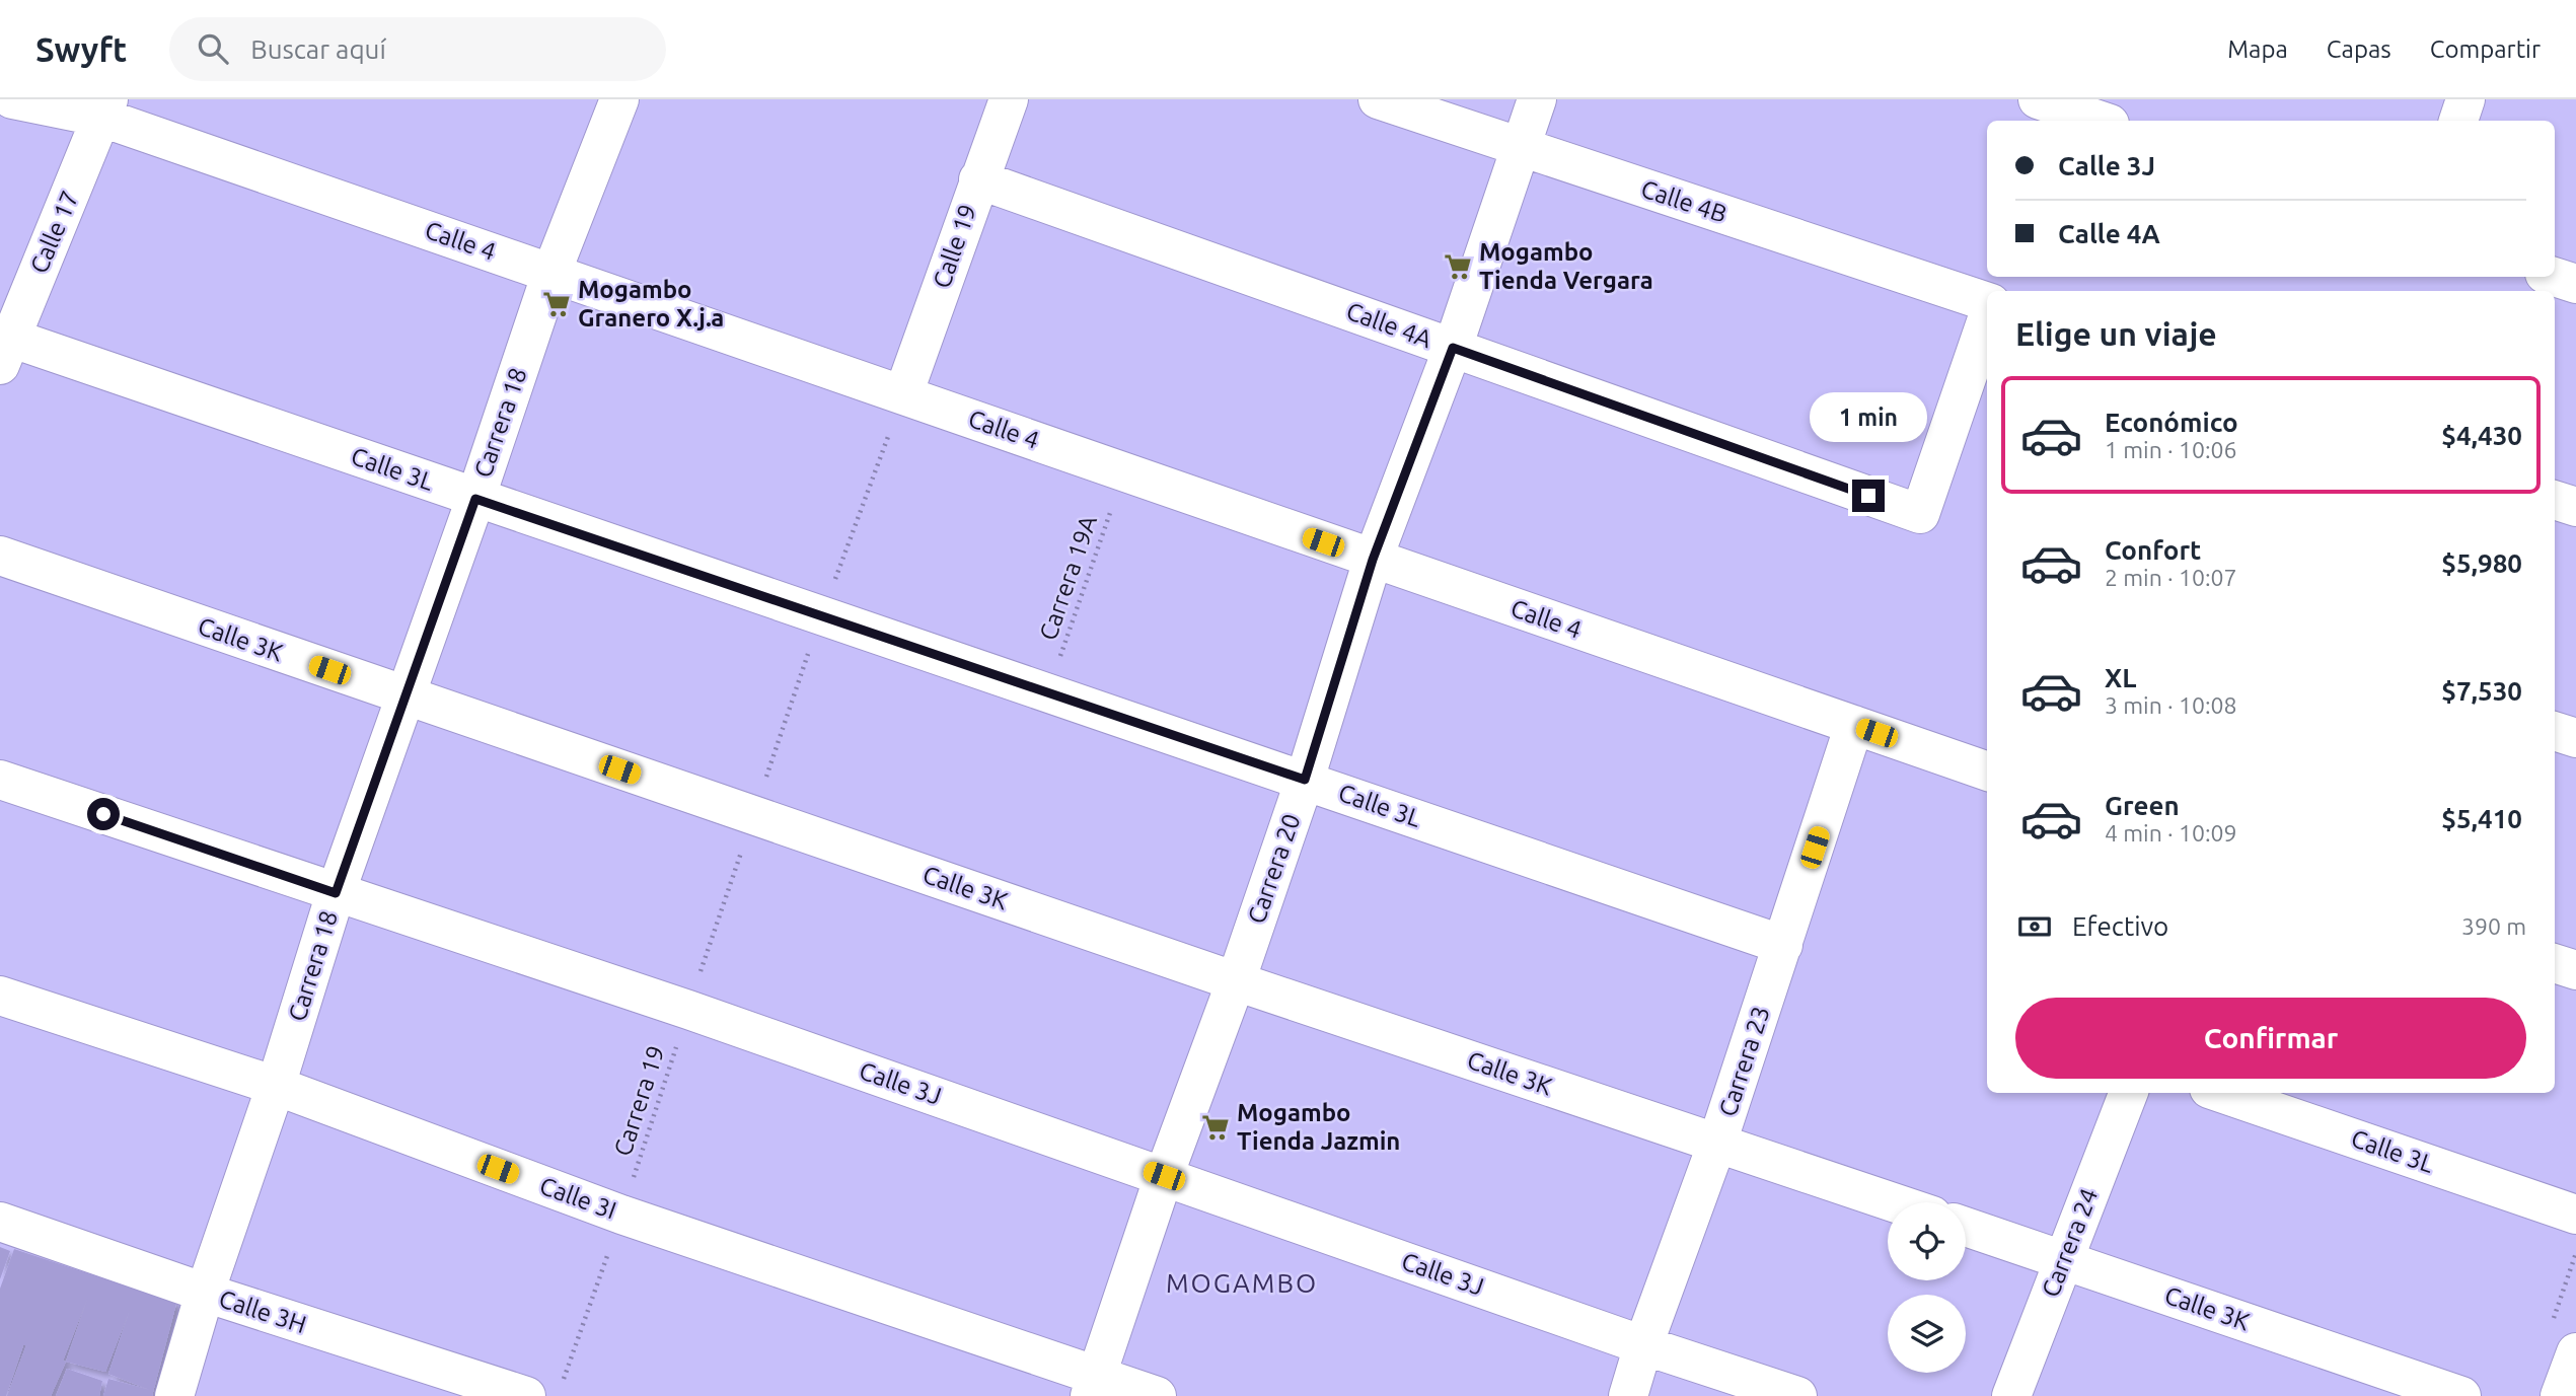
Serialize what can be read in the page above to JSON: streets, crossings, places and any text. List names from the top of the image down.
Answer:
{
  "streets": {
    "street": [
      "Calle 4B",
      "Calle 17",
      "Calle 4",
      "Calle 19",
      "Calle 4A",
      "Carrera 18",
      "Calle 3L",
      "Calle 3K",
      "Carrera 20",
      "Carrera 23",
      "Calle 3J",
      "Calle 3I",
      "Carrera 24",
      "Calle 3H"
    ],
    "path": ["Carrera 19A", "Carrera 19"]
  },
  "crossings": [
    ["Calle 4B", "Carrera 20"],
    ["Calle 17", "Calle 4"],
    ["Calle 17", "Calle 3L"],
    ["Calle 4", "Calle 19"],
    ["Calle 4", "Carrera 18"],
    ["Calle 4", "Carrera 19A"],
    ["Calle 4", "Carrera 20"],
    ["Calle 4", "Carrera 23"],
    ["Calle 19", "Calle 4A"],
    ["Calle 4A", "Carrera 20"],
    ["Carrera 18", "Calle 3L"],
    ["Carrera 18", "Calle 3K"],
    ["Carrera 18", "Calle 3J"],
    ["Carrera 18", "Calle 3I"],
    ["Carrera 18", "Calle 3H"],
    ["Calle 3L", "Carrera 19A"],
    ["Calle 3L", "Carrera 20"],
    ["Calle 3L", "Carrera 23"],
    ["Calle 3K", "Carrera 20"],
    ["Calle 3K", "Carrera 23"],
    ["Calle 3K", "Carrera 19"],
    ["Calle 3K", "Carrera 24"],
    ["Carrera 20", "Calle 3J"],
    ["Carrera 20", "Calle 3I"],
    ["Carrera 23", "Calle 3J"],
    ["Calle 3J", "Carrera 19"],
    ["Carrera 19", "Calle 3I"]
  ],
  "districts": ["MOGAMBO"],
  "places": {
    "supermarket": ["Mogambo Tienda Vergara", "Mogambo Granero X.j.a", "Mogambo Tienda Jazmin"]
  },
  "page": {
    "header": "Swyft",
    "search": "Buscar aquí",
    "nav": ["Mapa", "Capas", "Compartir"],
    "banner": ["Calle 3J", "Calle 4A"],
    "heading": "Elige un viaje",
    "list": [
      {
        "name": "Económico",
        "note": "1 min · 10:06",
        "value": "$4,430"
      },
      {
        "name": "Confort",
        "note": "2 min · 10:07",
        "value": "$5,980"
      },
      {
        "name": "XL",
        "note": "3 min · 10:08",
        "value": "$7,530"
      },
      {
        "name": "Green",
        "note": "4 min · 10:09",
        "value": "$5,410"
      }
    ],
    "bubble": "1 min",
    "pay": ["Efectivo", "390 m"],
    "buttons": "Confirmar"
  }
}
